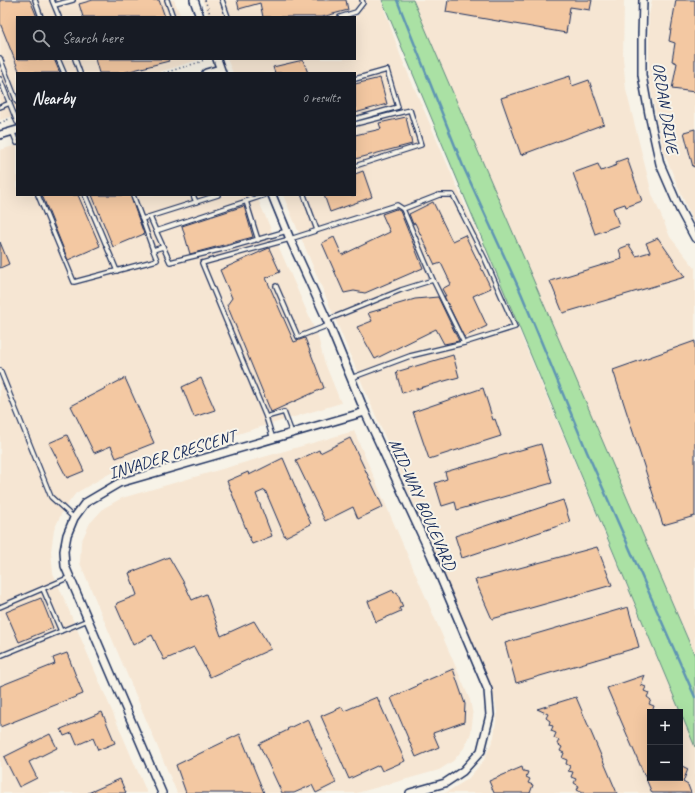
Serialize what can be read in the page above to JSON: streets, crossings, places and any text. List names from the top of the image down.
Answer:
{
  "streets": {
    "street": ["ORDAN DRIVE", "INVADER CRESCENT", "MID-WAY BOULEVARD"]
  },
  "crossings": [
    ["INVADER CRESCENT", "MID-WAY BOULEVARD"]
  ],
  "page": {
    "search": "Search here",
    "heading": ["Nearby", "0 results"],
    "map_buttons": ["+", "−"]
  }
}
